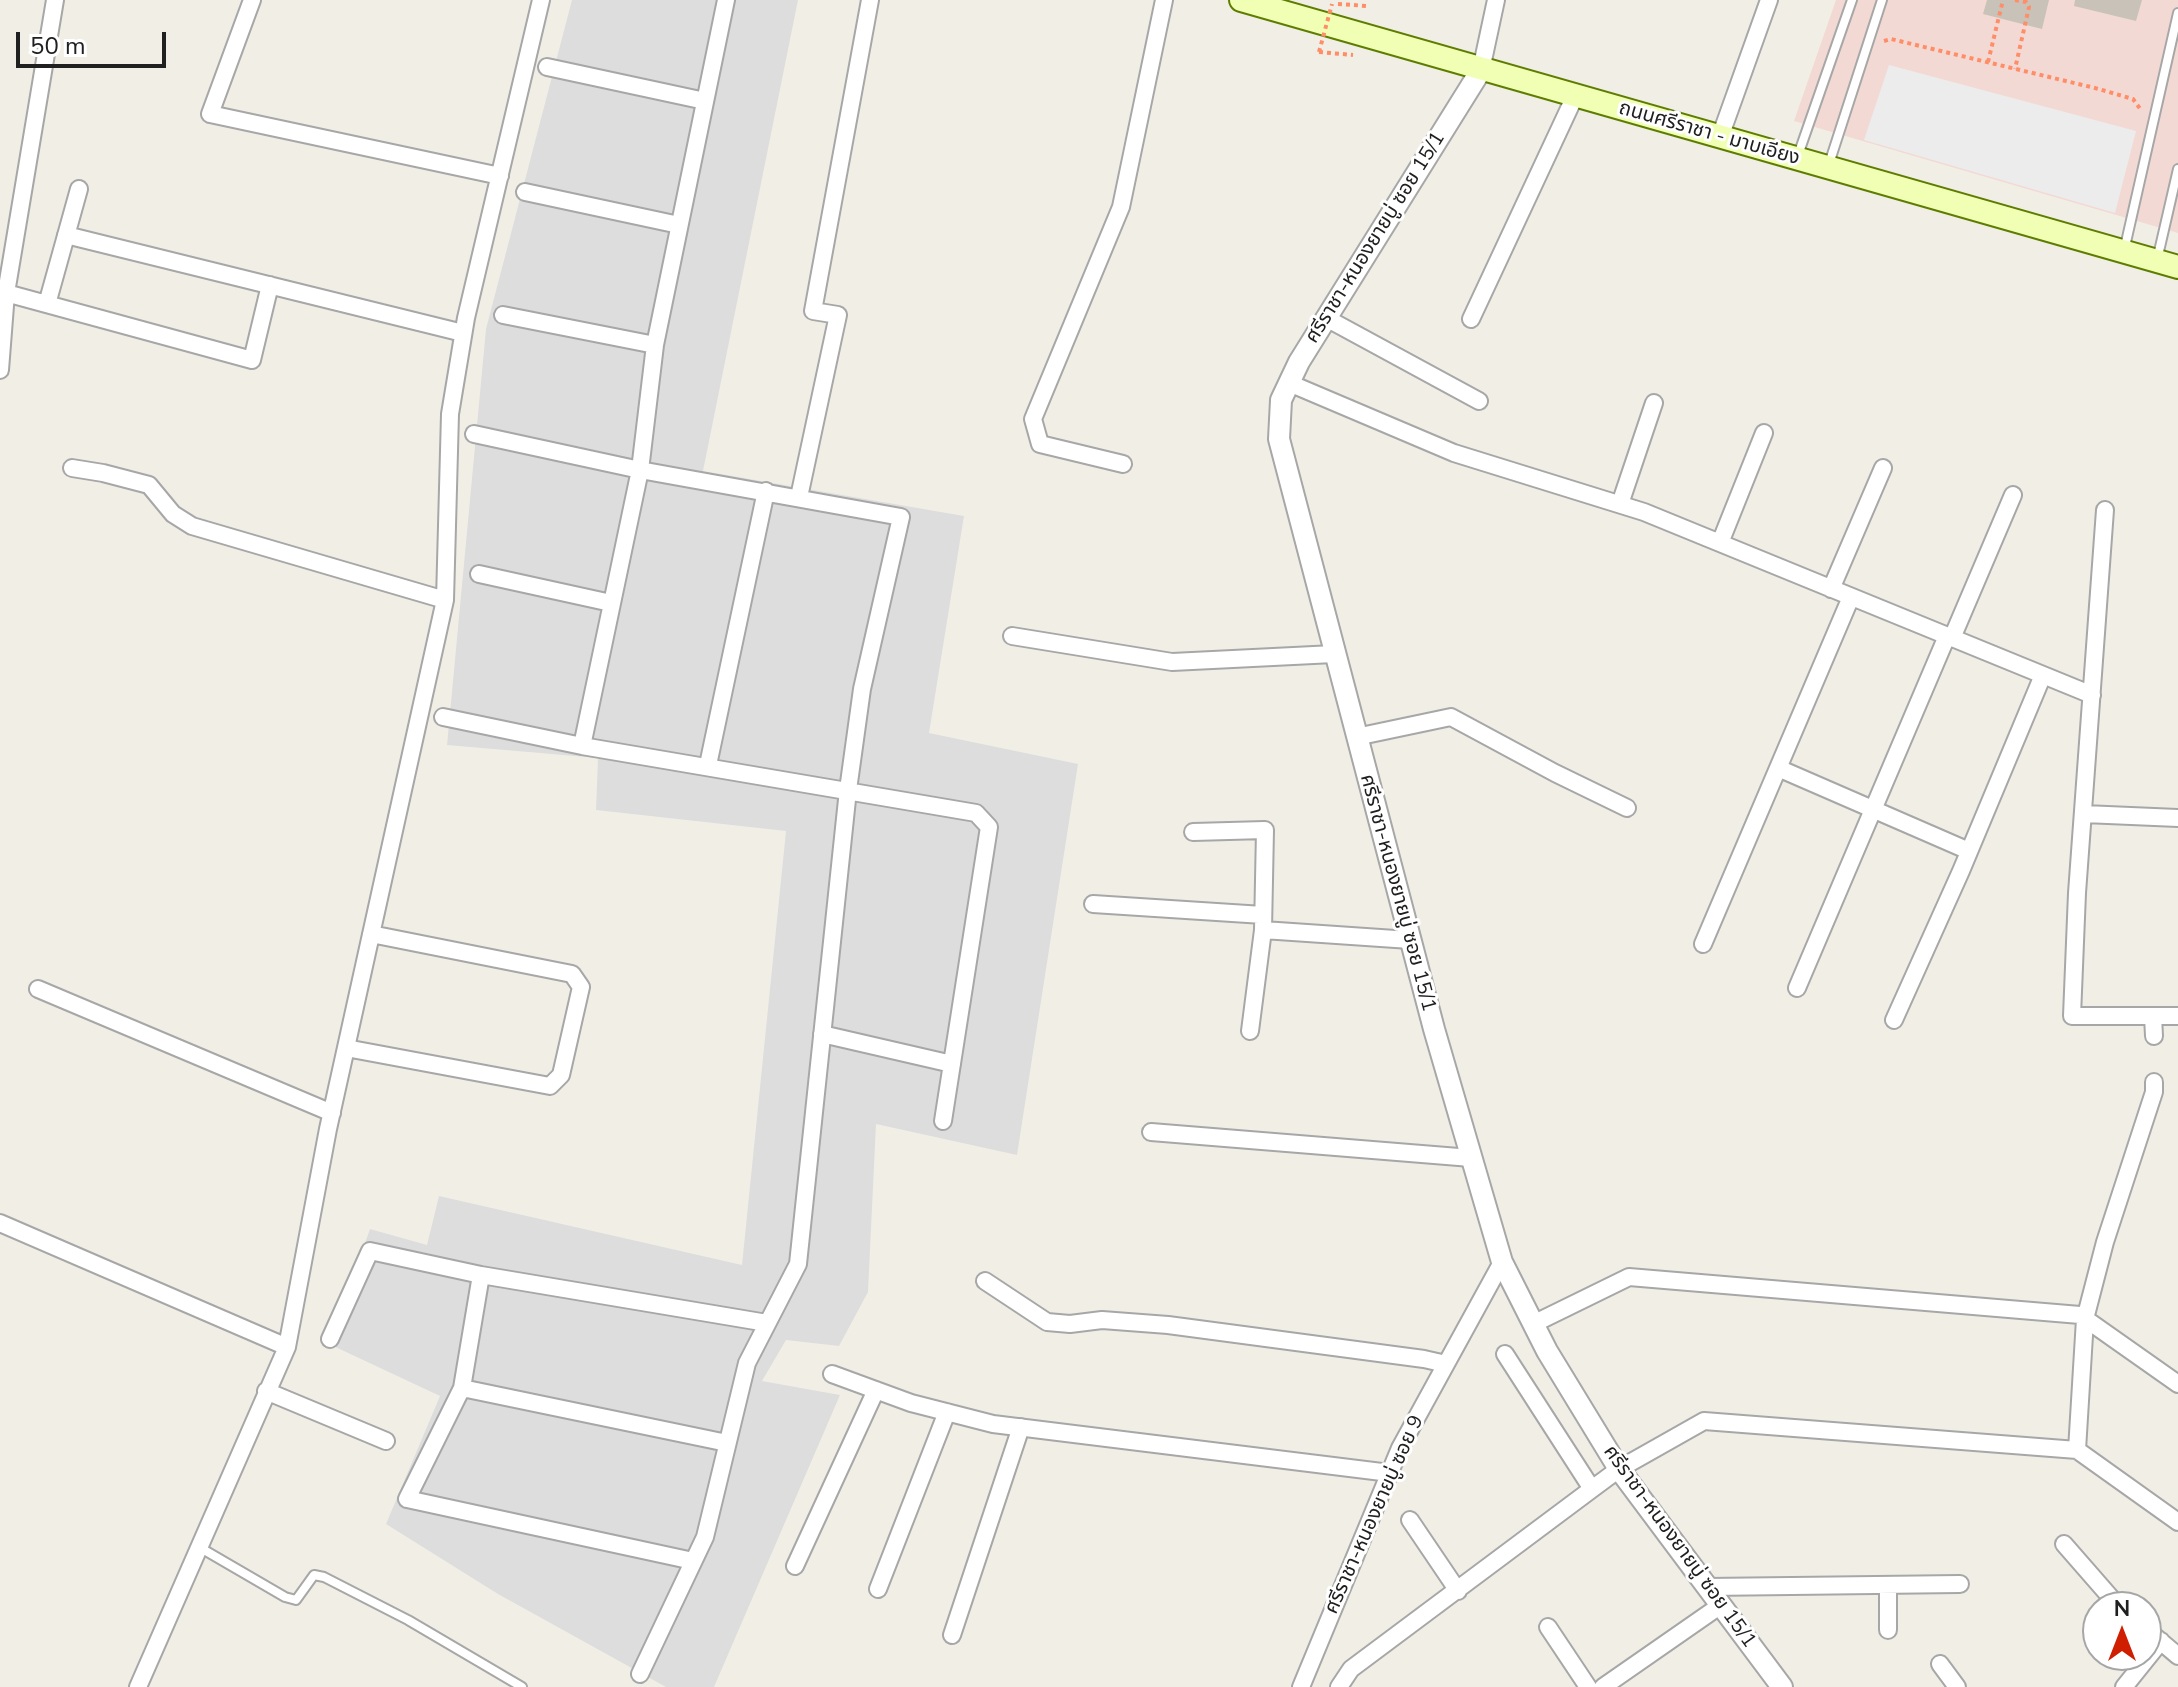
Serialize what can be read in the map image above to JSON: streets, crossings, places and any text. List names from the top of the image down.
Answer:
{
  "streets": {
    "main road": ["ถนนศรีราชา - มาบเอียง"],
    "street": ["ศรีราชา-หนองยายบู่ ซอย 15/1", "ศรีราชา-หนองยายบู่ ซอย 9"]
  },
  "crossings": [
    ["ถนนศรีราชา - มาบเอียง", "ศรีราชา-หนองยายบู่ ซอย 15/1"],
    ["ศรีราชา-หนองยายบู่ ซอย 15/1", "ศรีราชา-หนองยายบู่ ซอย 9"]
  ],
  "scale_bar": "50 m",
  "north": "top"
}
